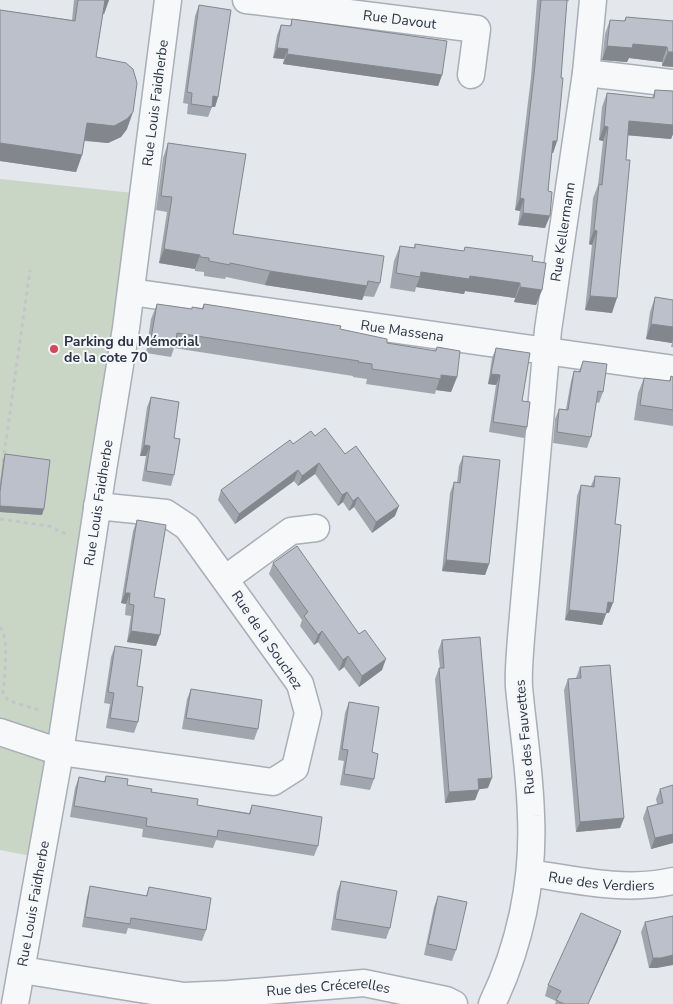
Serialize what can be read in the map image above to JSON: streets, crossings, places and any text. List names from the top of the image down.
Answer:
{
  "streets": {
    "street": [
      "Rue Davout",
      "Rue Louis Faidherbe",
      "Rue Kellermann",
      "Rue Massena",
      "Rue de la Souchez",
      "Rue des Fauvettes",
      "Rue des Verdiers",
      "Rue des Crécerelles"
    ]
  },
  "crossings": [
    ["Rue Louis Faidherbe", "Rue Massena"],
    ["Rue Louis Faidherbe", "Rue de la Souchez"],
    ["Rue Louis Faidherbe", "Rue des Crécerelles"],
    ["Rue Kellermann", "Rue Massena"],
    ["Rue Kellermann", "Rue des Fauvettes"],
    ["Rue des Fauvettes", "Rue des Verdiers"]
  ],
  "places": ["Parking du Mémorial de la cote 70"]
}
